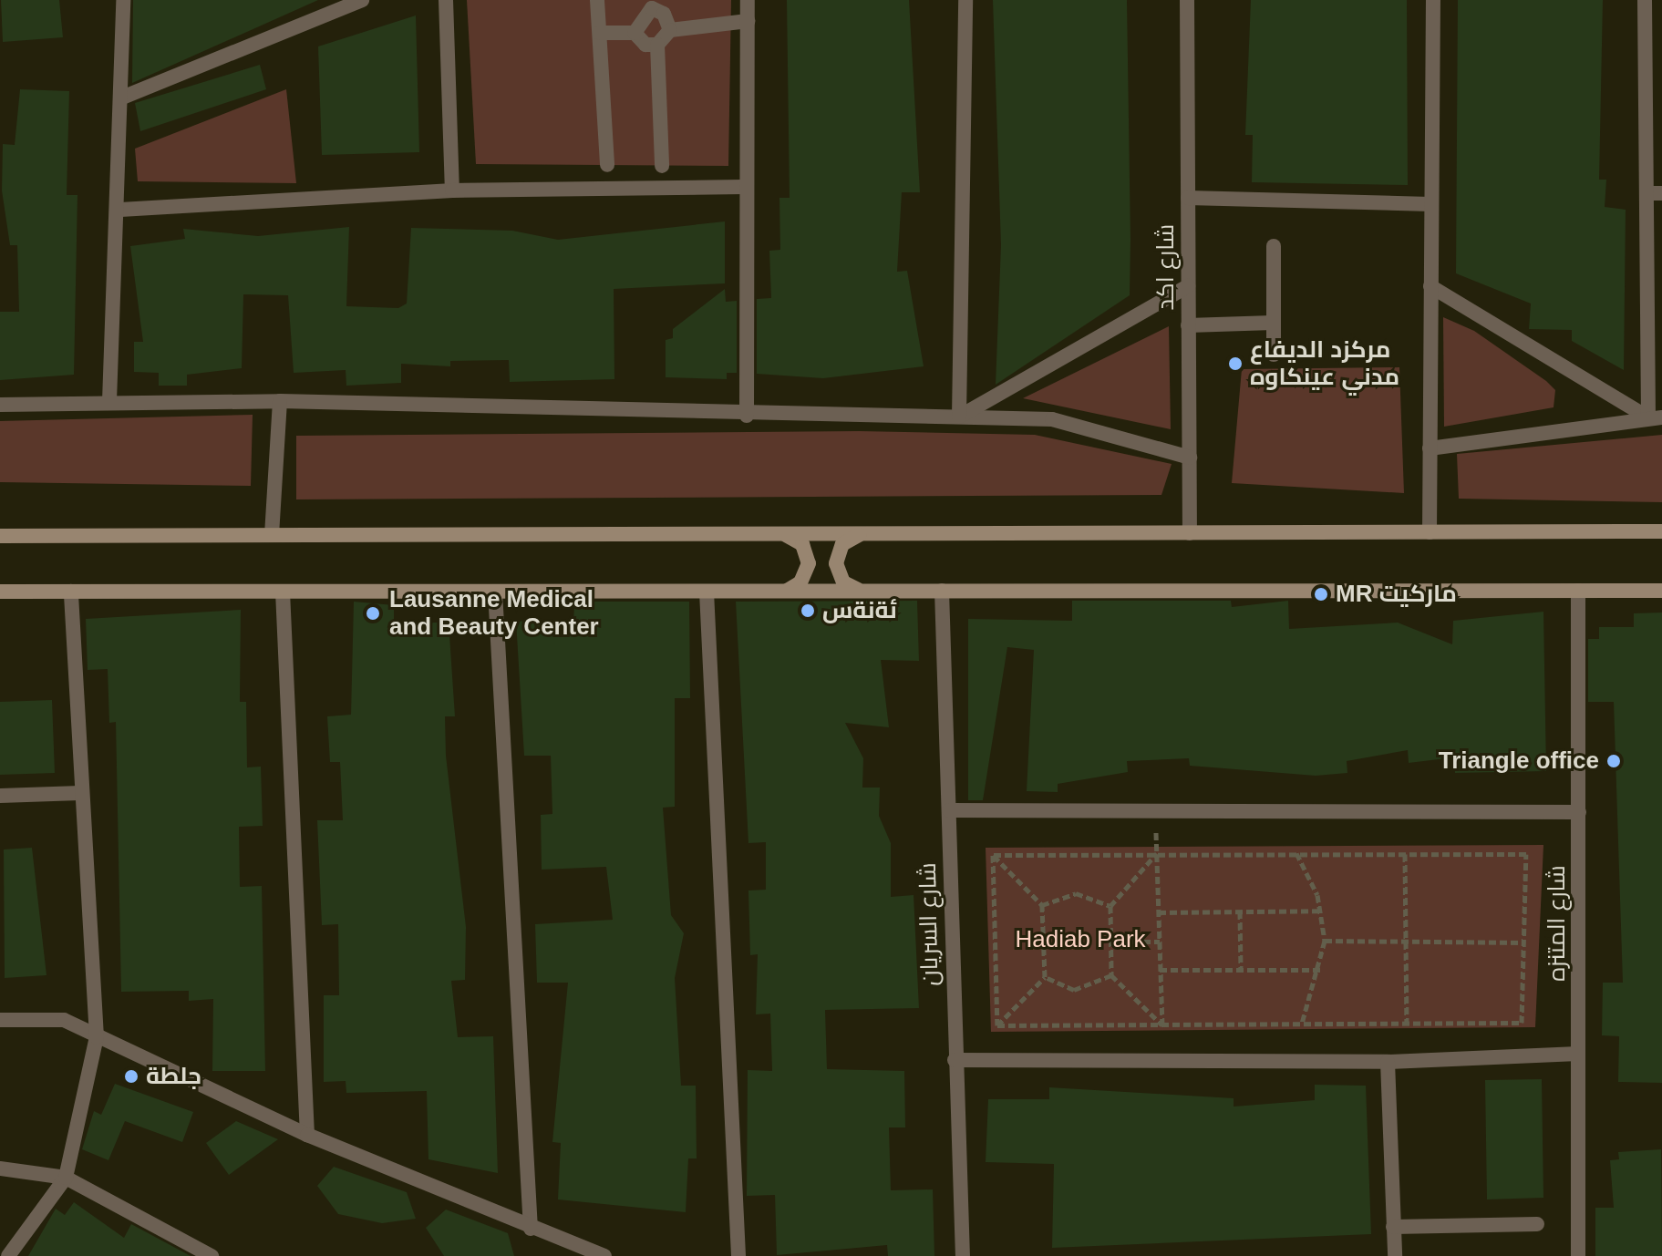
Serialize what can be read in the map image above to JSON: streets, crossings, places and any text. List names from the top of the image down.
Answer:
{
  "streets": {
    "street": ["شارع اكد", "شارع المتنزه", "شارع السريان"]
  },
  "parks": ["Hadiab Park"],
  "places": [
    "مرکزد الدیفاع مدني عينكاوه",
    "MR ماركيت",
    "ئةنةس",
    "Lausanne Medical and Beauty Center",
    "Triangle office",
    "جلطة"
  ]
}
